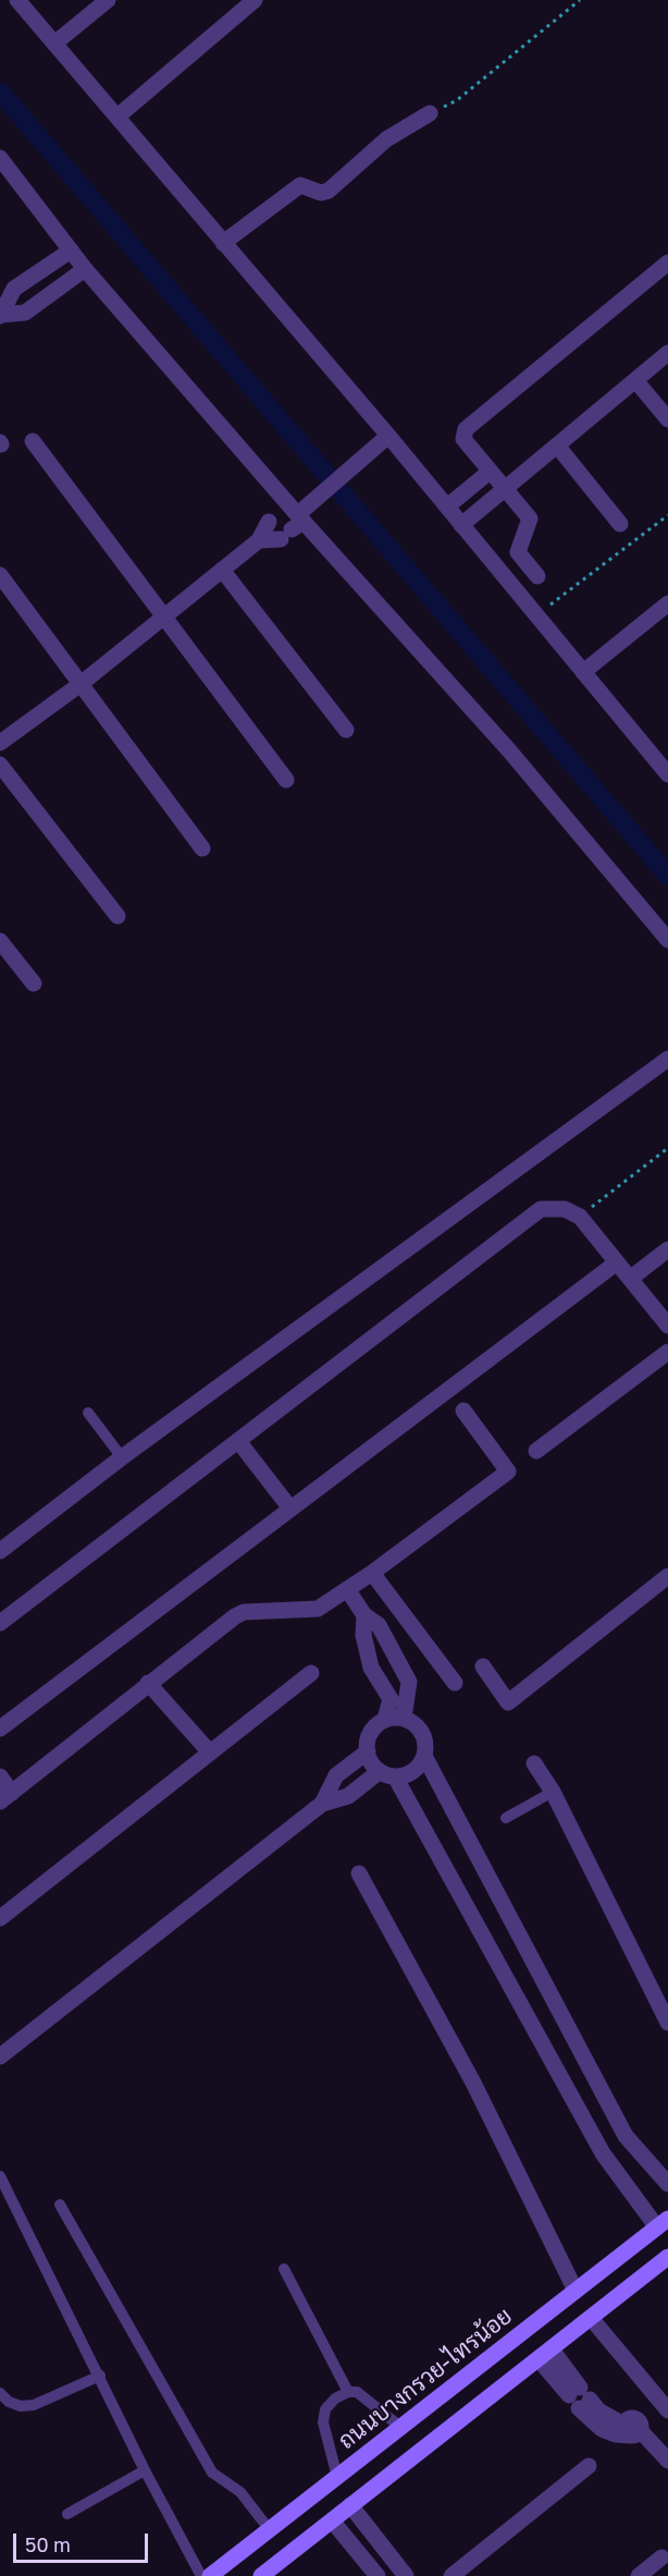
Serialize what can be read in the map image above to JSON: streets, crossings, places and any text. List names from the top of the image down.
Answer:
{
  "streets": {
    "main road": ["ถนนบางกรวย-ไทรน้อย"]
  },
  "scale_bar": "50 m"
}
